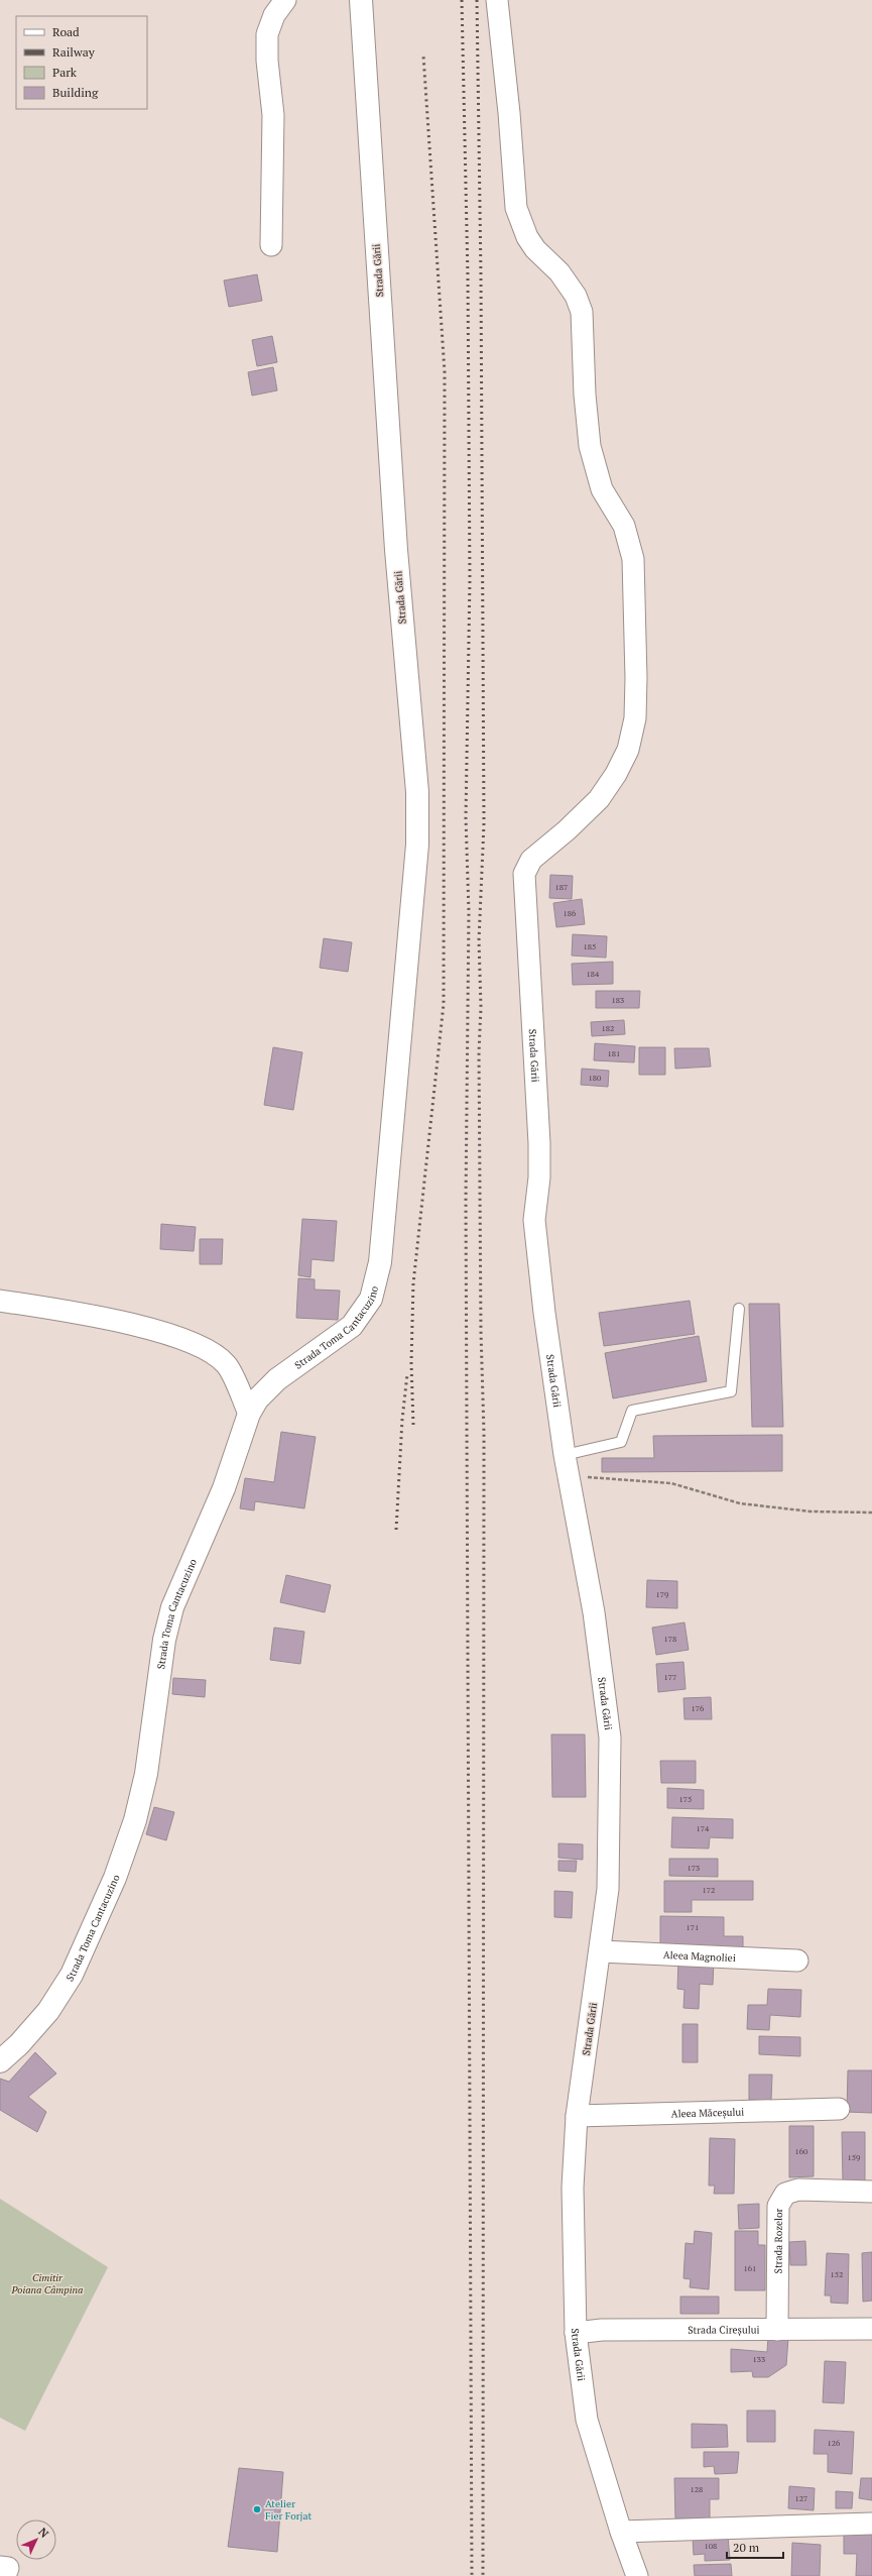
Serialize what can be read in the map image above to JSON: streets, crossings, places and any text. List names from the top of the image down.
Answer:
{
  "streets": {
    "street": [
      "Strada Gării",
      "Strada Toma Cantacuzino",
      "Aleea Magnoliei",
      "Aleea Măceșului",
      "Strada Rozelor",
      "Strada Cireșului"
    ]
  },
  "crossings": [
    ["Strada Gării", "Strada Toma Cantacuzino"],
    ["Strada Gării", "Aleea Magnoliei"],
    ["Strada Gării", "Aleea Măceșului"],
    ["Strada Gării", "Strada Cireșului"],
    ["Strada Rozelor", "Strada Cireșului"]
  ],
  "parks": ["Cimitir Poiana Câmpina"],
  "places": ["Atelier Fier Forjat"],
  "house_numbers": [
    "187",
    "186",
    "185",
    "184",
    "183",
    "182",
    "181",
    "180",
    "179",
    "178",
    "177",
    "176",
    "175",
    "174",
    "173",
    "172",
    "171",
    "160",
    "159",
    "161",
    "152",
    "133",
    "126",
    "128",
    "127",
    "108"
  ],
  "legend": [
    "Road",
    "Railway",
    "Park",
    "Building"
  ],
  "scale_bar": "20 m",
  "north": "top right"
}
